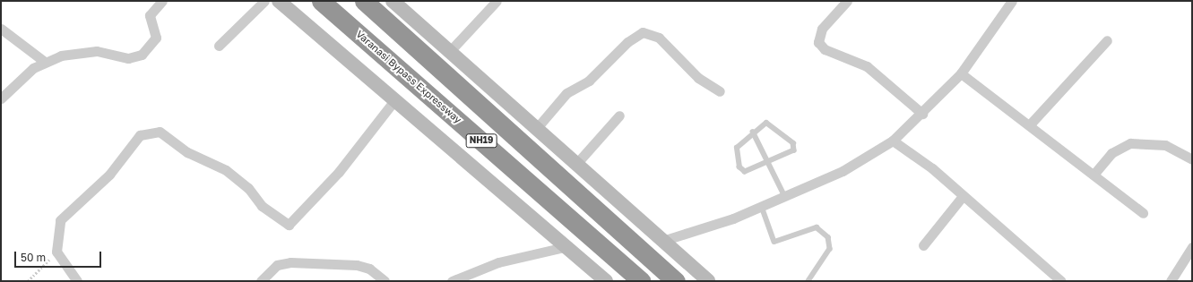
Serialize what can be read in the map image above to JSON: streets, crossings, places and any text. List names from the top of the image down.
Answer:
{
  "streets": {
    "highway": ["Varanasi Bypass Expressway", "NH19"]
  },
  "scale_bar": "50 m"
}
